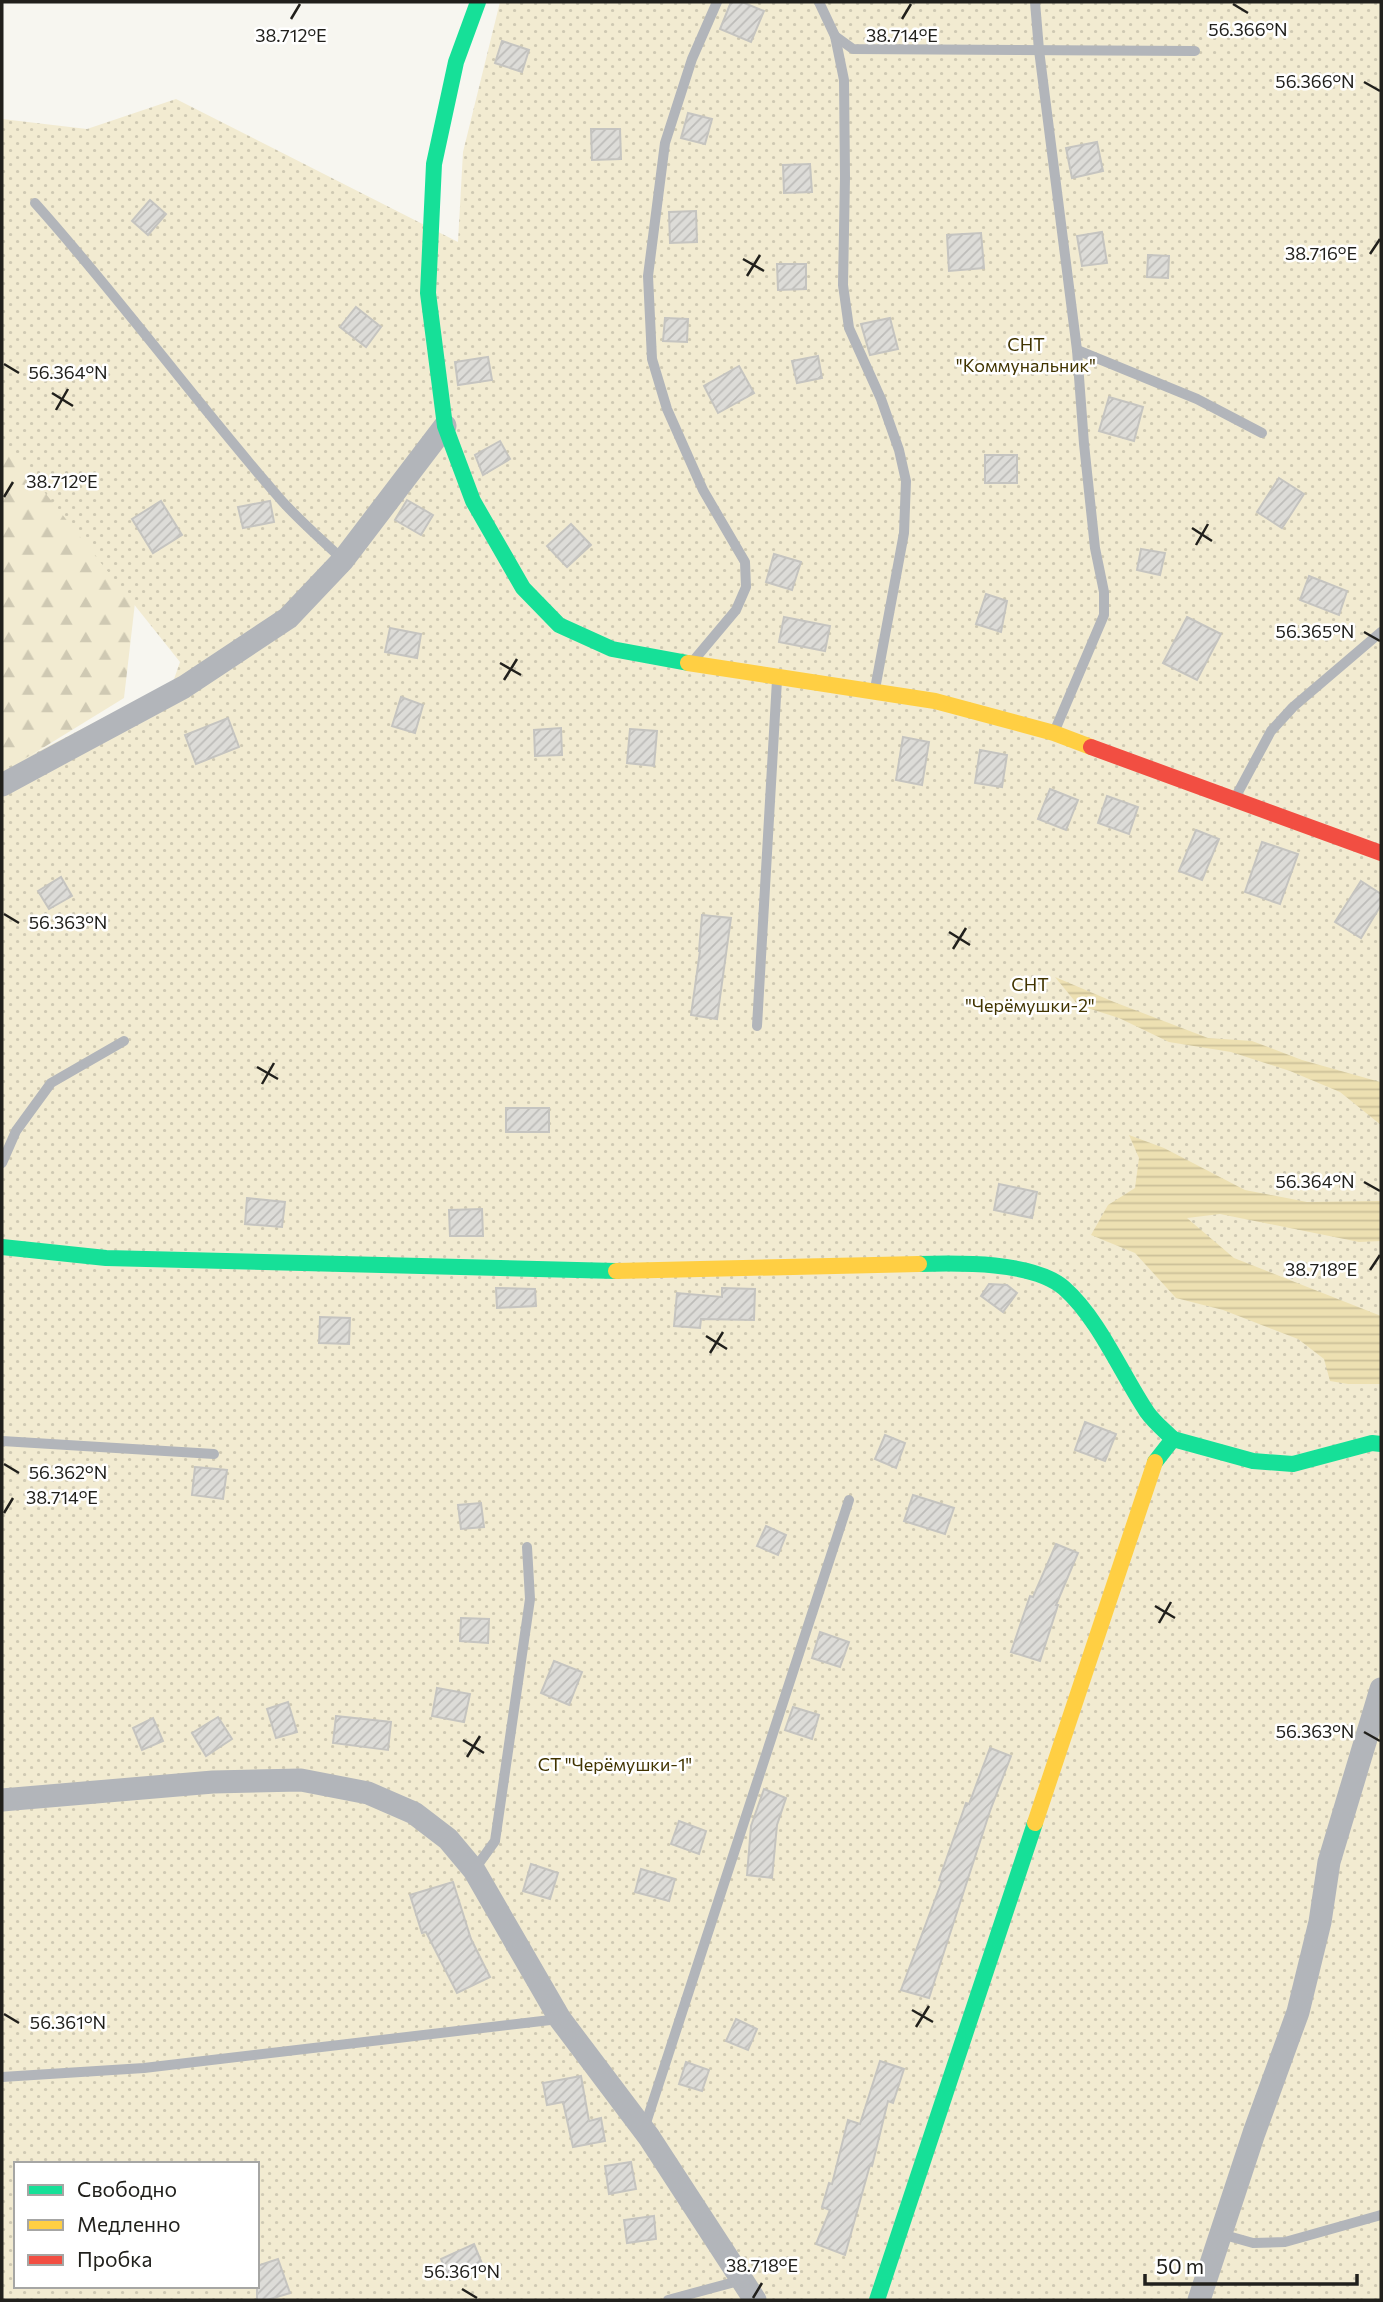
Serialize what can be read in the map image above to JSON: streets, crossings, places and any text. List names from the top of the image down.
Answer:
{
  "parks": ["СНТ \"Коммунальник\"", "СНТ \"Черёмушки-2\"", "СТ \"Черёмушки-1\""],
  "legend": ["Свободно", "Медленно", "Пробка"],
  "scale_bar": "50 m",
  "coordinates": [
    "56.366°N",
    "38.712°E",
    "38.714°E",
    "38.716°E",
    "56.364°N",
    "56.365°N",
    "56.363°N",
    "38.718°E",
    "56.362°N",
    "56.361°N"
  ]
}
